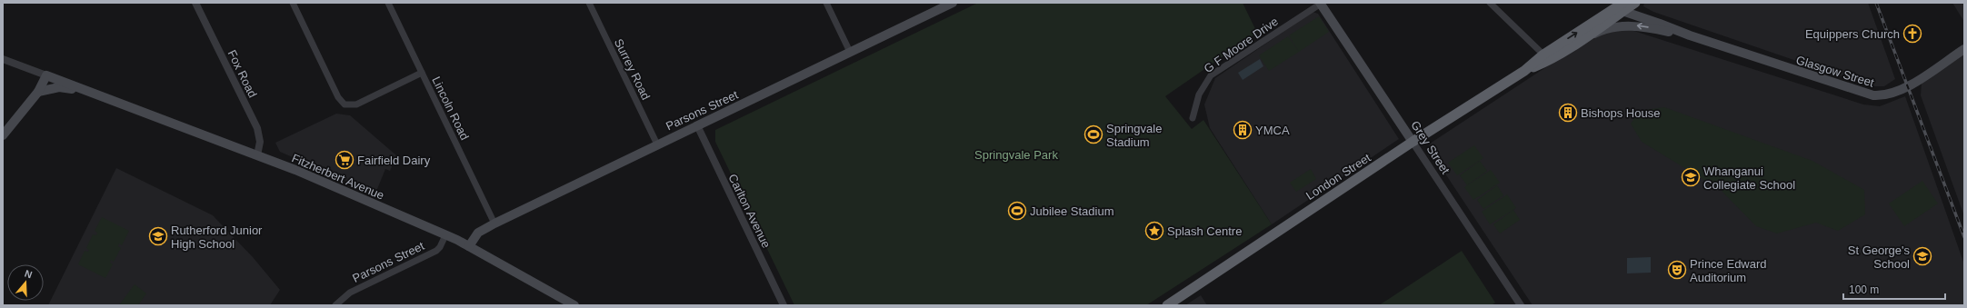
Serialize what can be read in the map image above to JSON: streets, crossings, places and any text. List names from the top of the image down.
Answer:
{
  "streets": {
    "highway": ["London Street"],
    "main road": [
      "Glasgow Street",
      "Parsons Street",
      "Grey Street",
      "Fitzherbert Avenue"
    ],
    "street": [
      "G F Moore Drive",
      "Surrey Road",
      "Fox Road",
      "Lincoln Road",
      "Carlton Avenue"
    ]
  },
  "crossings": [
    ["G F Moore Drive", "Grey Street"],
    ["Surrey Road", "Parsons Street"],
    ["Glasgow Street", "London Street"],
    ["Fox Road", "Fitzherbert Avenue"],
    ["Lincoln Road", "Parsons Street"],
    ["Parsons Street", "Fitzherbert Avenue"],
    ["Parsons Street", "Carlton Avenue"],
    ["Grey Street", "London Street"]
  ],
  "parks": ["Springvale Park"],
  "places": {
    "church": ["Equippers Church"],
    "building": ["Bishops House", "YMCA"],
    "sports": ["Springvale Stadium", "Jubilee Stadium"],
    "supermarket": ["Fairfield Dairy"],
    "school or university": ["Whanganui Collegiate School", "Rutherford Junior High School", "St George's School"],
    "place": ["Splash Centre"],
    "theatre": ["Prince Edward Auditorium"]
  },
  "scale_bar": "100 m",
  "north": "top"
}
